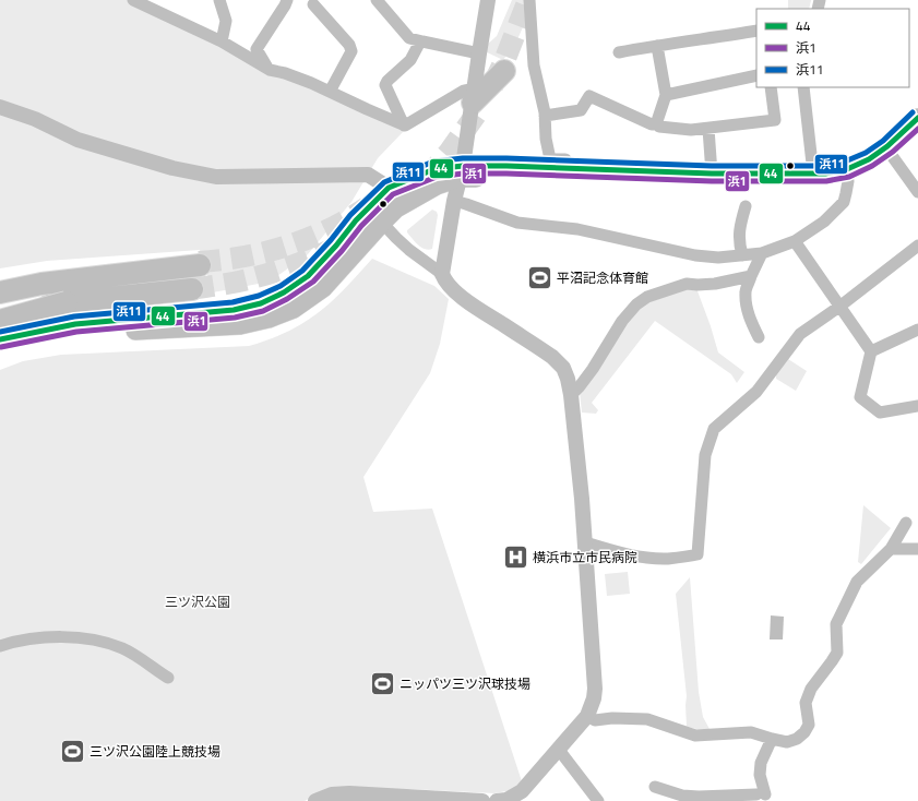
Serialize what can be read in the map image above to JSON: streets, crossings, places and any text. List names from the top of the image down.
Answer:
{
  "parks": ["三ツ沢公園"],
  "places": {
    "sports": ["平沼記念体育館", "ニッパツ三ツ沢球技場", "三ツ沢公園陸上競技場"],
    "hospital": ["横浜市立市民病院"]
  },
  "lines": ["transit line 浜11", "transit line 44", "transit line 浜1"],
  "legend": ["44", "浜1", "浜11"]
}
